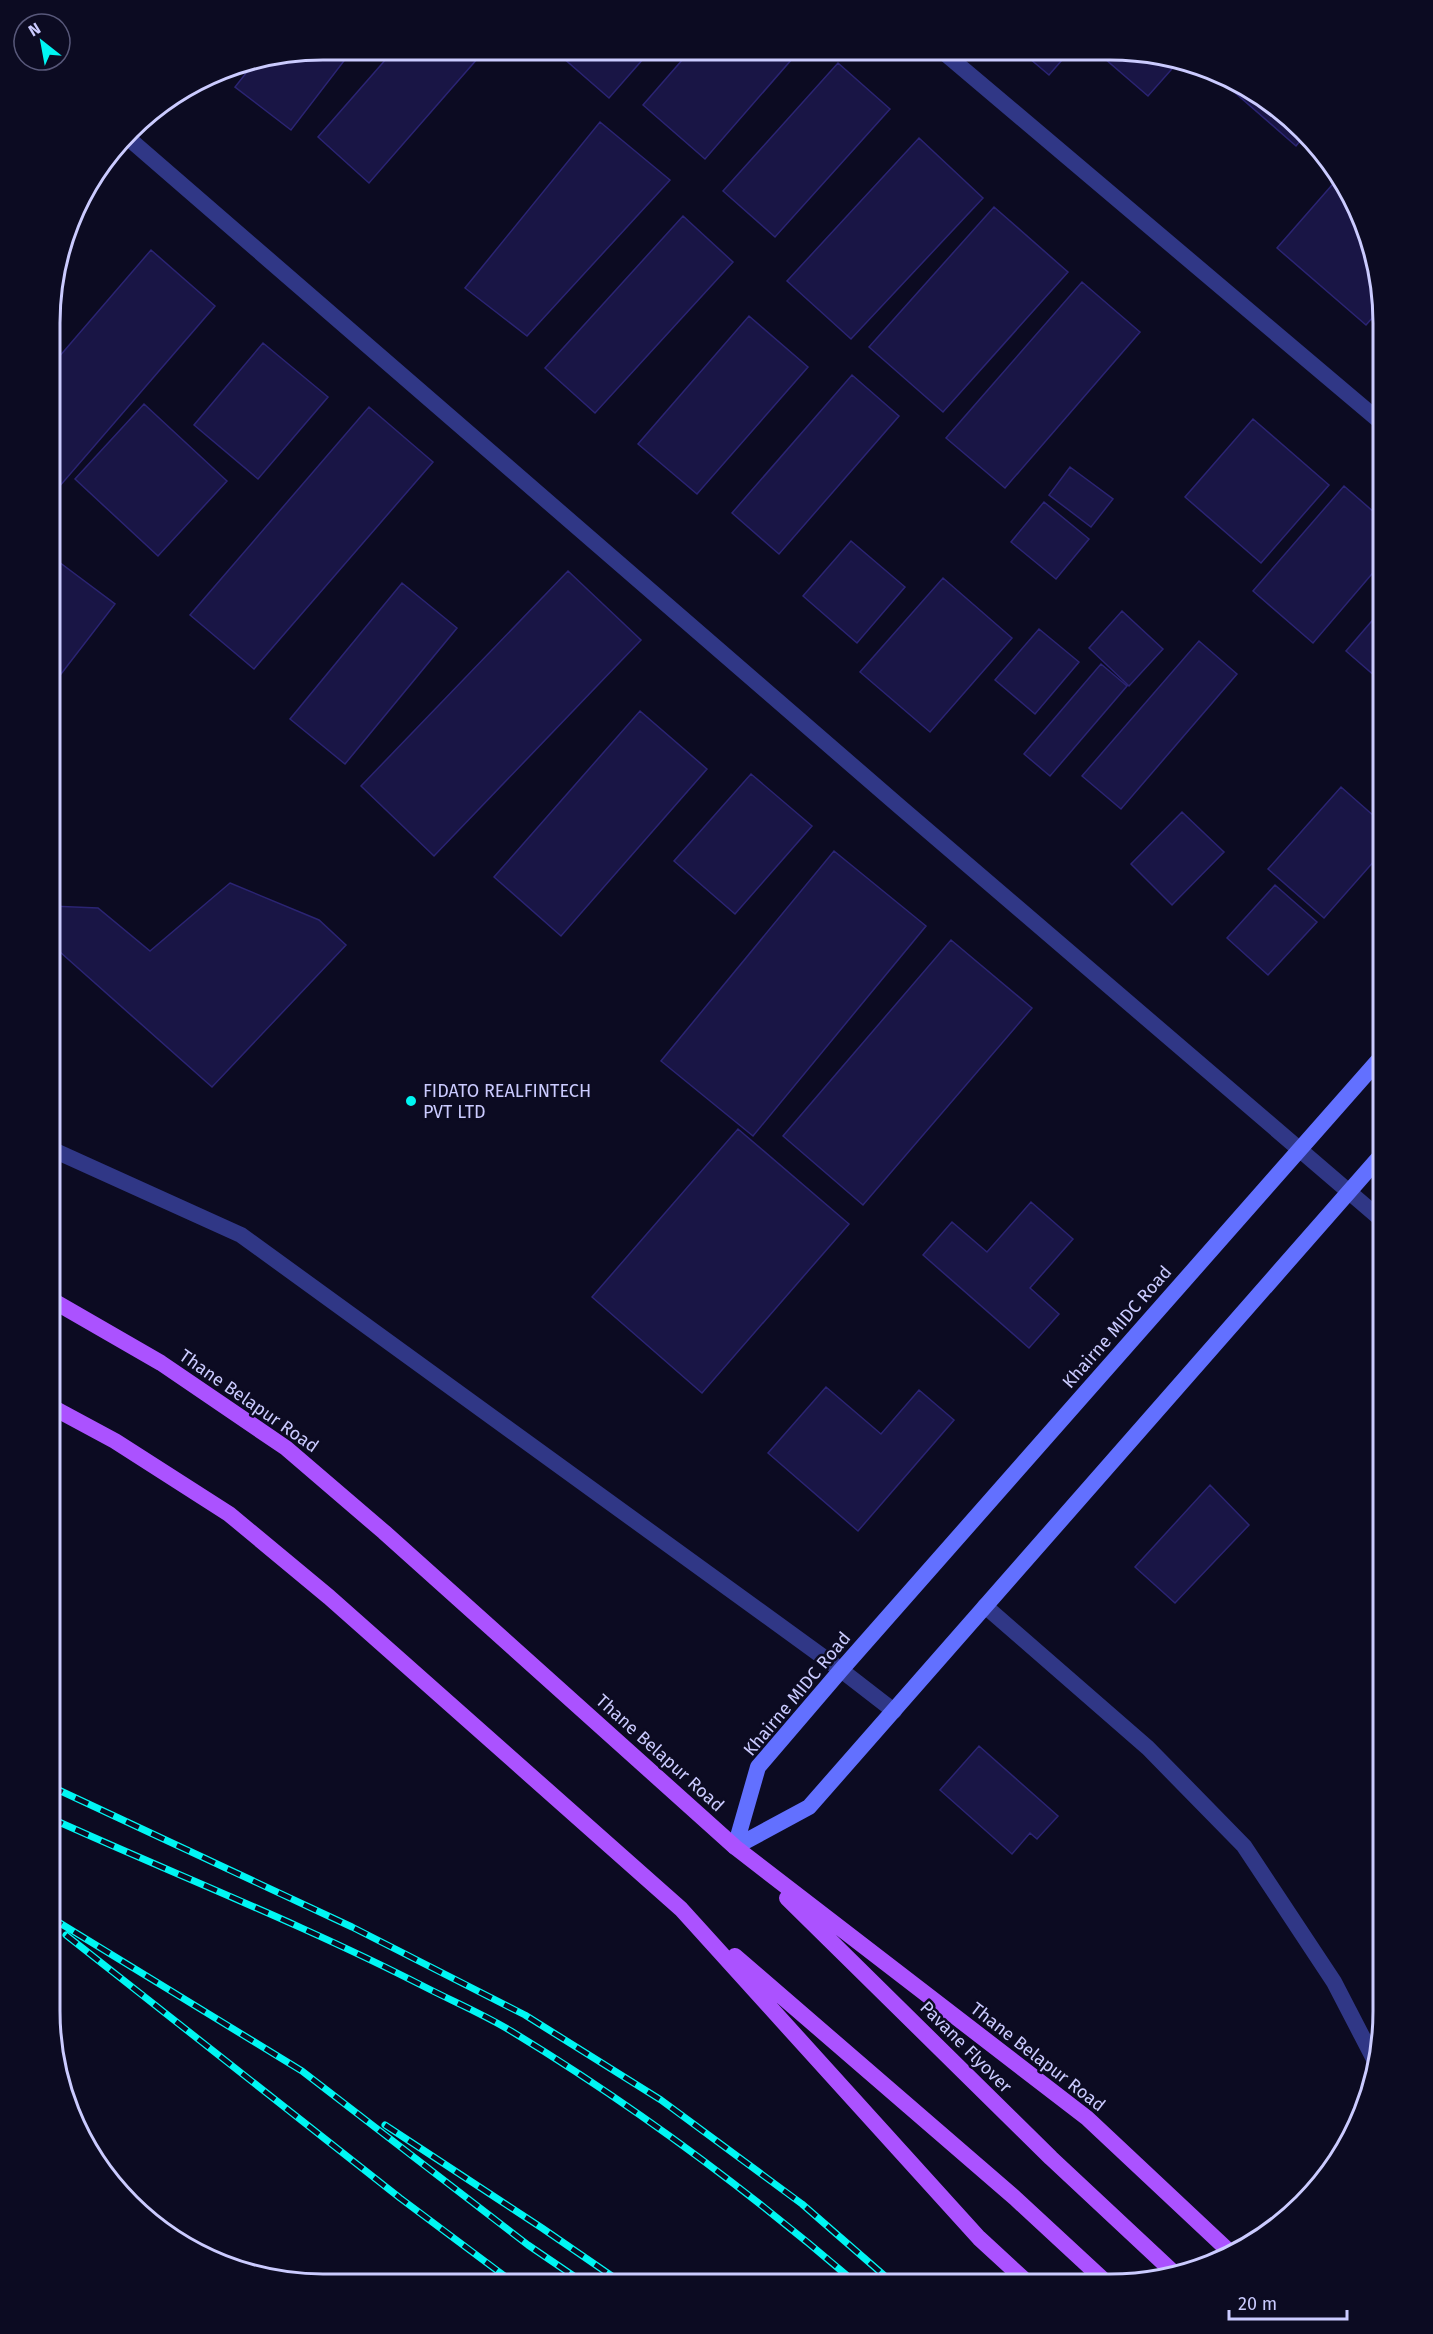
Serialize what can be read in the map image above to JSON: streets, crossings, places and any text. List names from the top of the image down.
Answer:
{
  "streets": {
    "main road": ["Khairne MIDC Road", "Thane Belapur Road", "Pavane Flyover"]
  },
  "crossings": [
    ["Khairne MIDC Road", "Thane Belapur Road"],
    ["Khairne MIDC Road", "Pavane Flyover"],
    ["Thane Belapur Road", "Pavane Flyover"]
  ],
  "places": ["FIDATO REALFINTECH PVT LTD"],
  "scale_bar": "20 m",
  "north": "top left"
}
